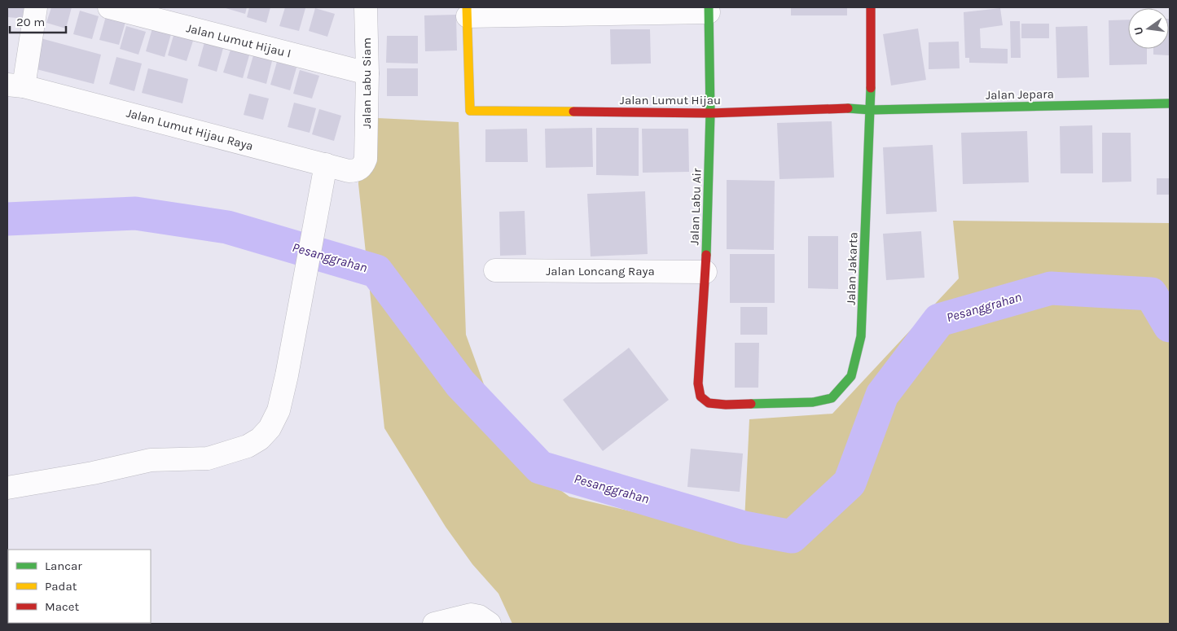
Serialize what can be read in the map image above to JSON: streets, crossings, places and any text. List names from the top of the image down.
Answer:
{
  "streets": {
    "street": [
      "Jalan Lumut Hijau I",
      "Jalan Labu Siam",
      "Jalan Jepara",
      "Jalan Lumut Hijau",
      "Jalan Lumut Hijau Raya",
      "Jalan Labu Air",
      "Jalan Jakarta",
      "Jalan Loncang Raya"
    ]
  },
  "crossings": [
    ["Jalan Lumut Hijau I", "Jalan Labu Siam"],
    ["Jalan Labu Siam", "Jalan Lumut Hijau Raya"],
    ["Jalan Jepara", "Jalan Lumut Hijau"],
    ["Jalan Jepara", "Jalan Jakarta"],
    ["Jalan Lumut Hijau", "Jalan Labu Air"],
    ["Jalan Lumut Hijau", "Jalan Jakarta"],
    ["Jalan Labu Air", "Jalan Jakarta"],
    ["Jalan Labu Air", "Jalan Loncang Raya"]
  ],
  "water": ["Pesanggrahan"],
  "legend": ["Lancar", "Padat", "Macet"],
  "scale_bar": "20 m",
  "north": "left"
}
